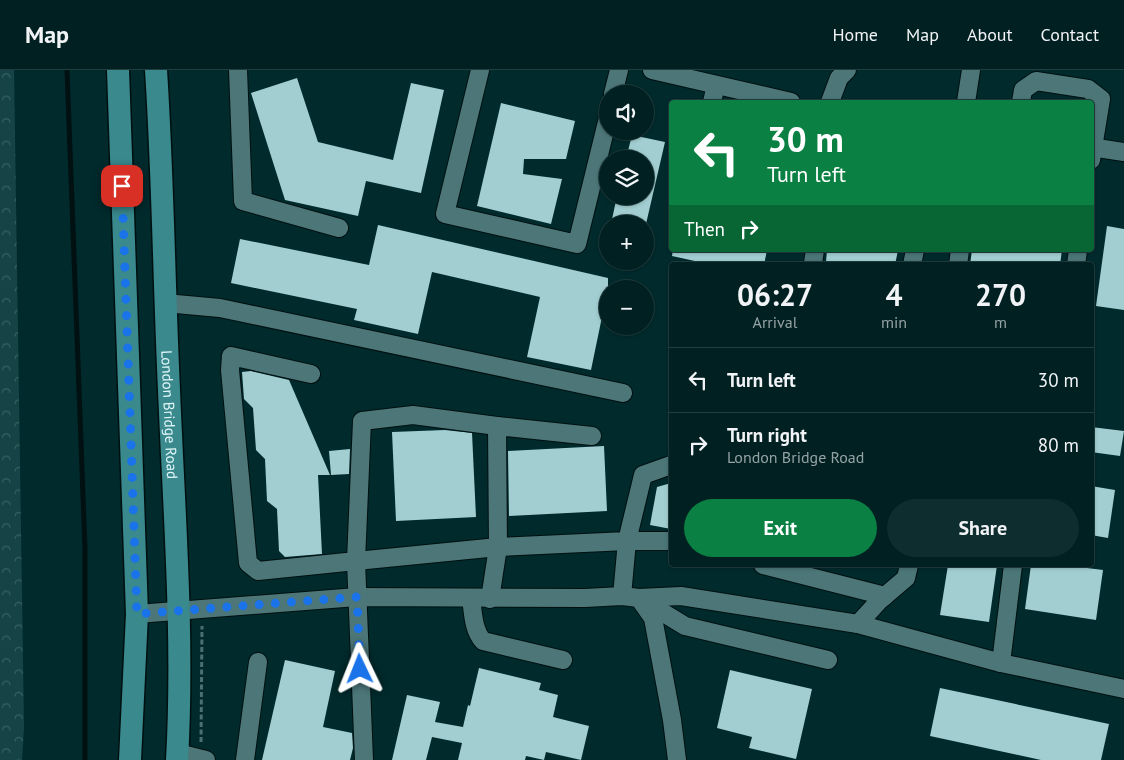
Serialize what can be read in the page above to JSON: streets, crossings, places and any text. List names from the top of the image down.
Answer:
{
  "streets": {
    "main road": ["London Bridge Road"]
  },
  "page": {
    "header": "Map",
    "nav": [
      "Home",
      "Map",
      "About",
      "Contact"
    ],
    "map_buttons": ["+", "−"],
    "turn": ["30 m", "Turn left"],
    "then": "Then",
    "eta": [
      "06:27",
      "Arrival",
      "4",
      "min",
      "270",
      "m"
    ],
    "list": [
      {
        "name": "Turn left",
        "value": "30 m"
      },
      {
        "name": "Turn right",
        "note": "London Bridge Road",
        "value": "80 m"
      }
    ],
    "buttons": ["Exit", "Share"]
  }
}
